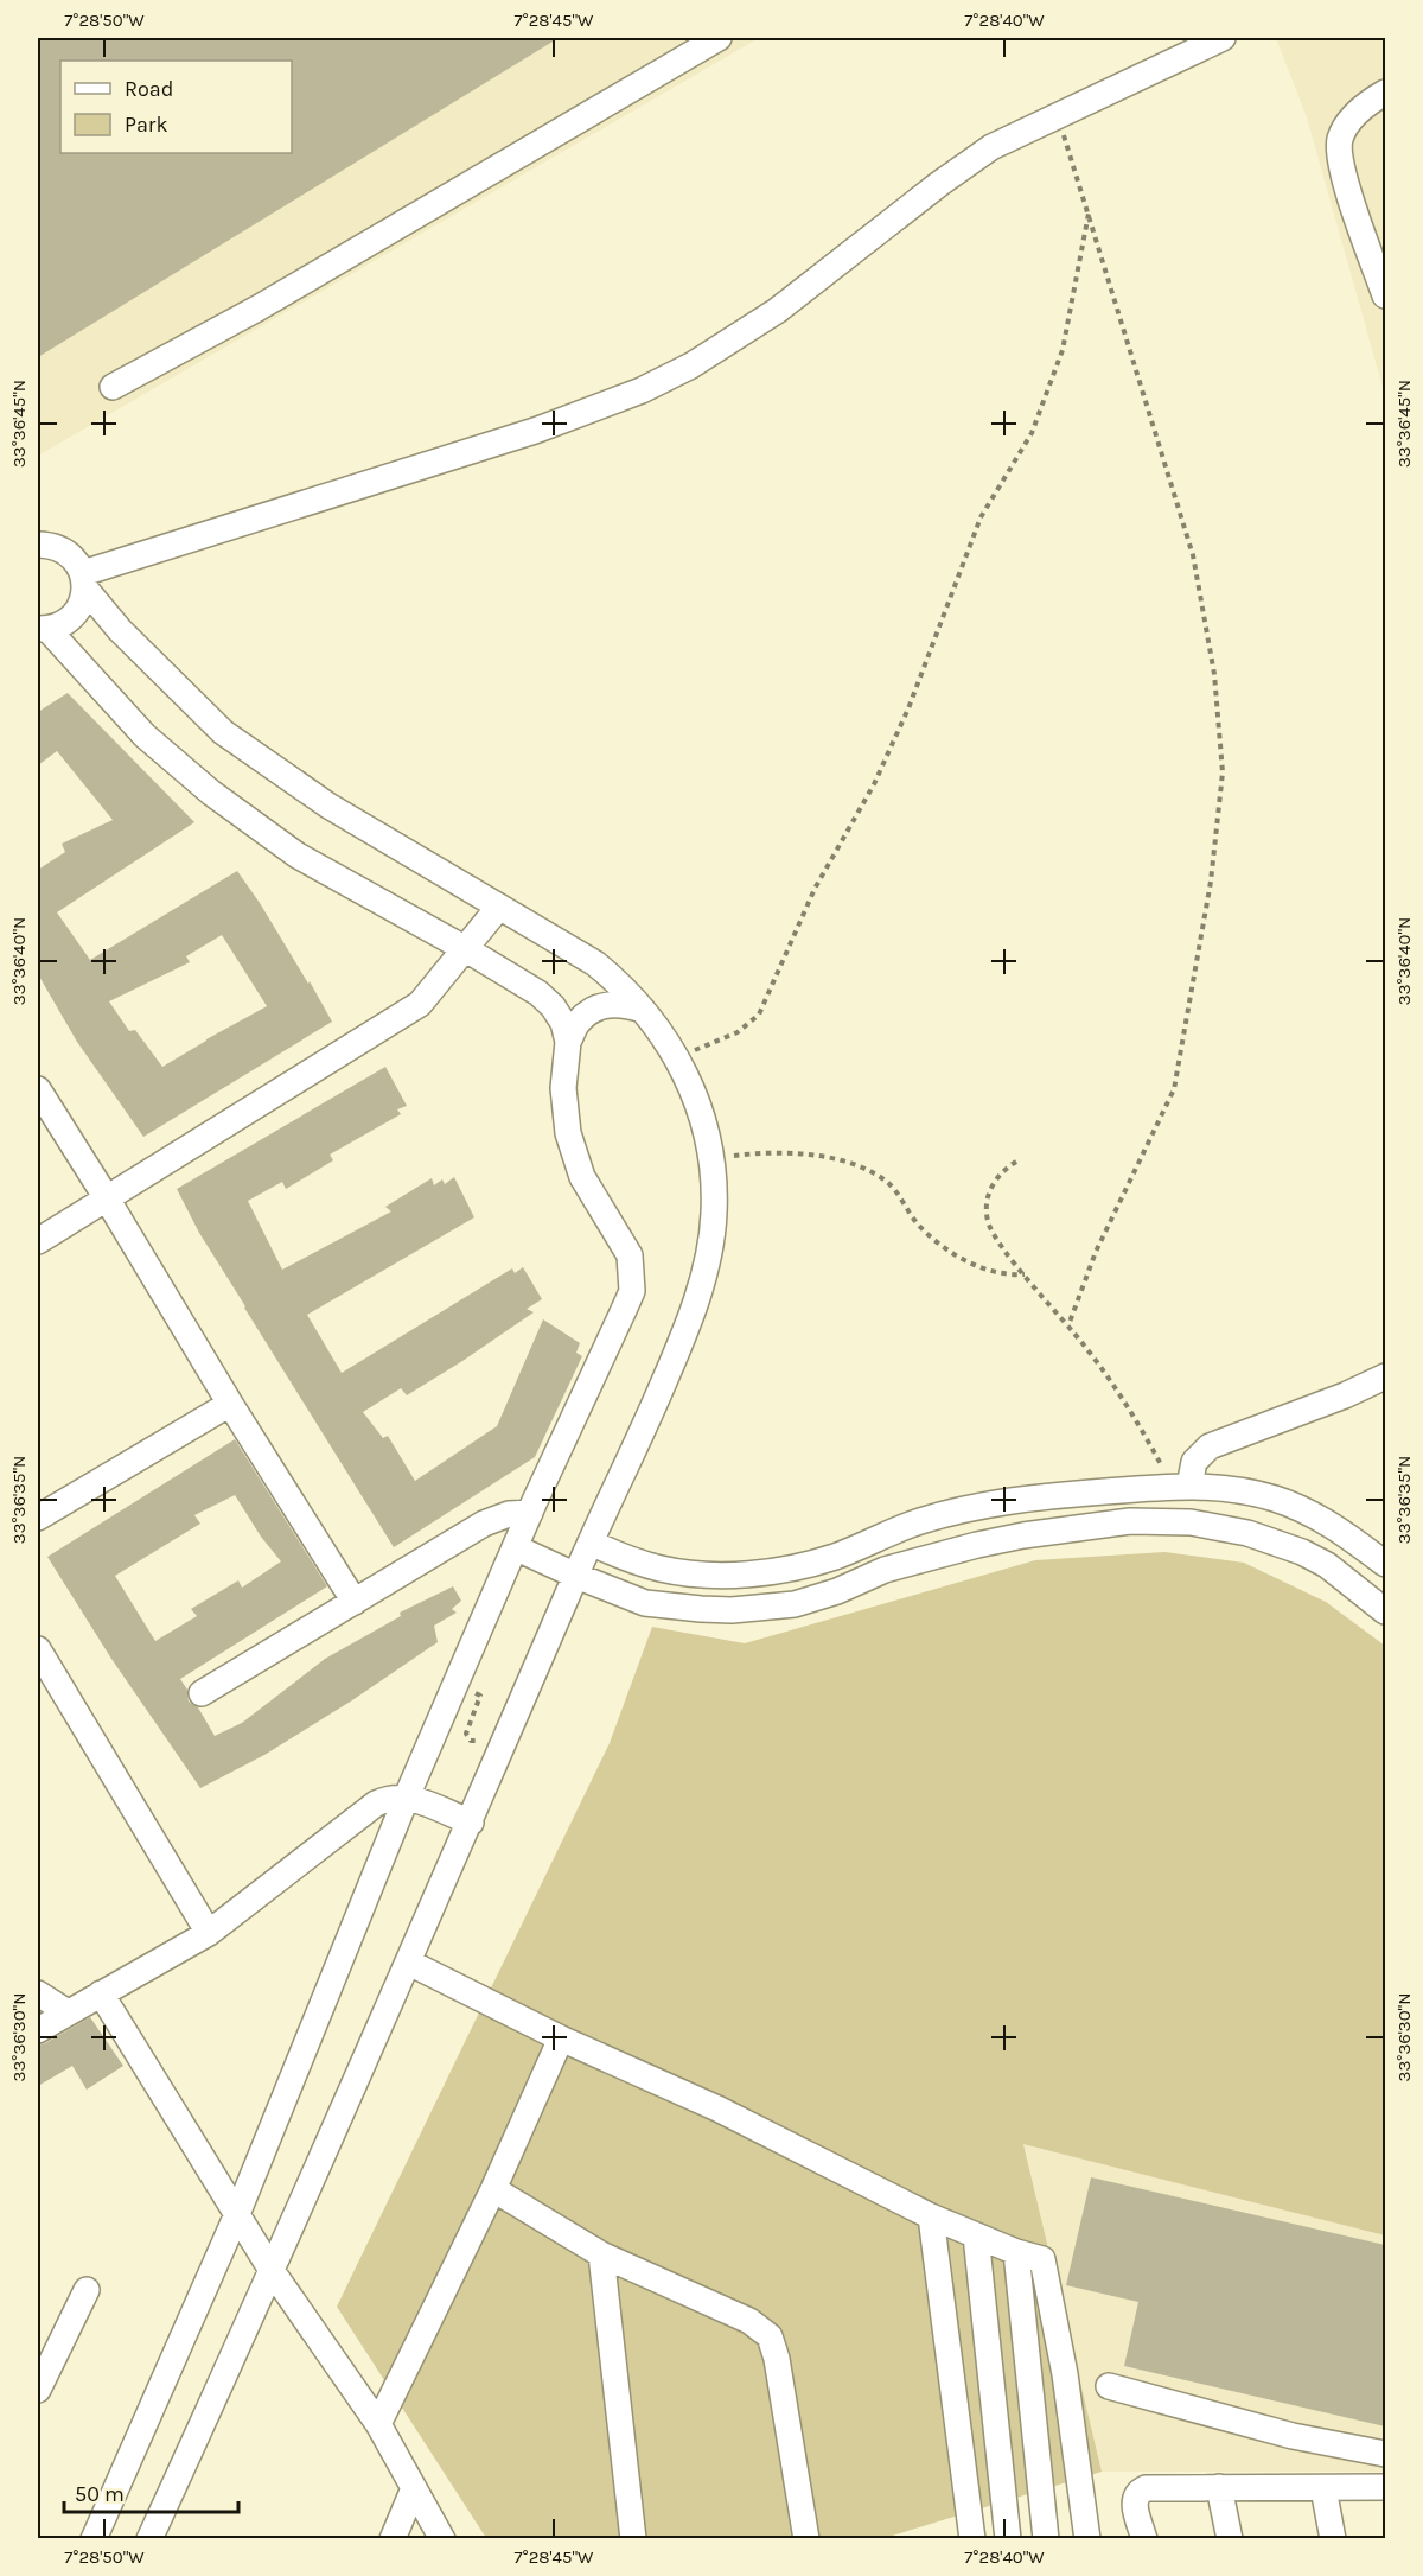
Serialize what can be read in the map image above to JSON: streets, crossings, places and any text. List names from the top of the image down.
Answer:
{
  "legend": ["Road", "Park"],
  "scale_bar": "50 m",
  "coordinates": [
    "7°28'50\"W",
    "7°28'45\"W",
    "7°28'40\"W",
    "33°36'45\"N",
    "33°36'40\"N",
    "33°36'35\"N",
    "33°36'30\"N"
  ]
}
